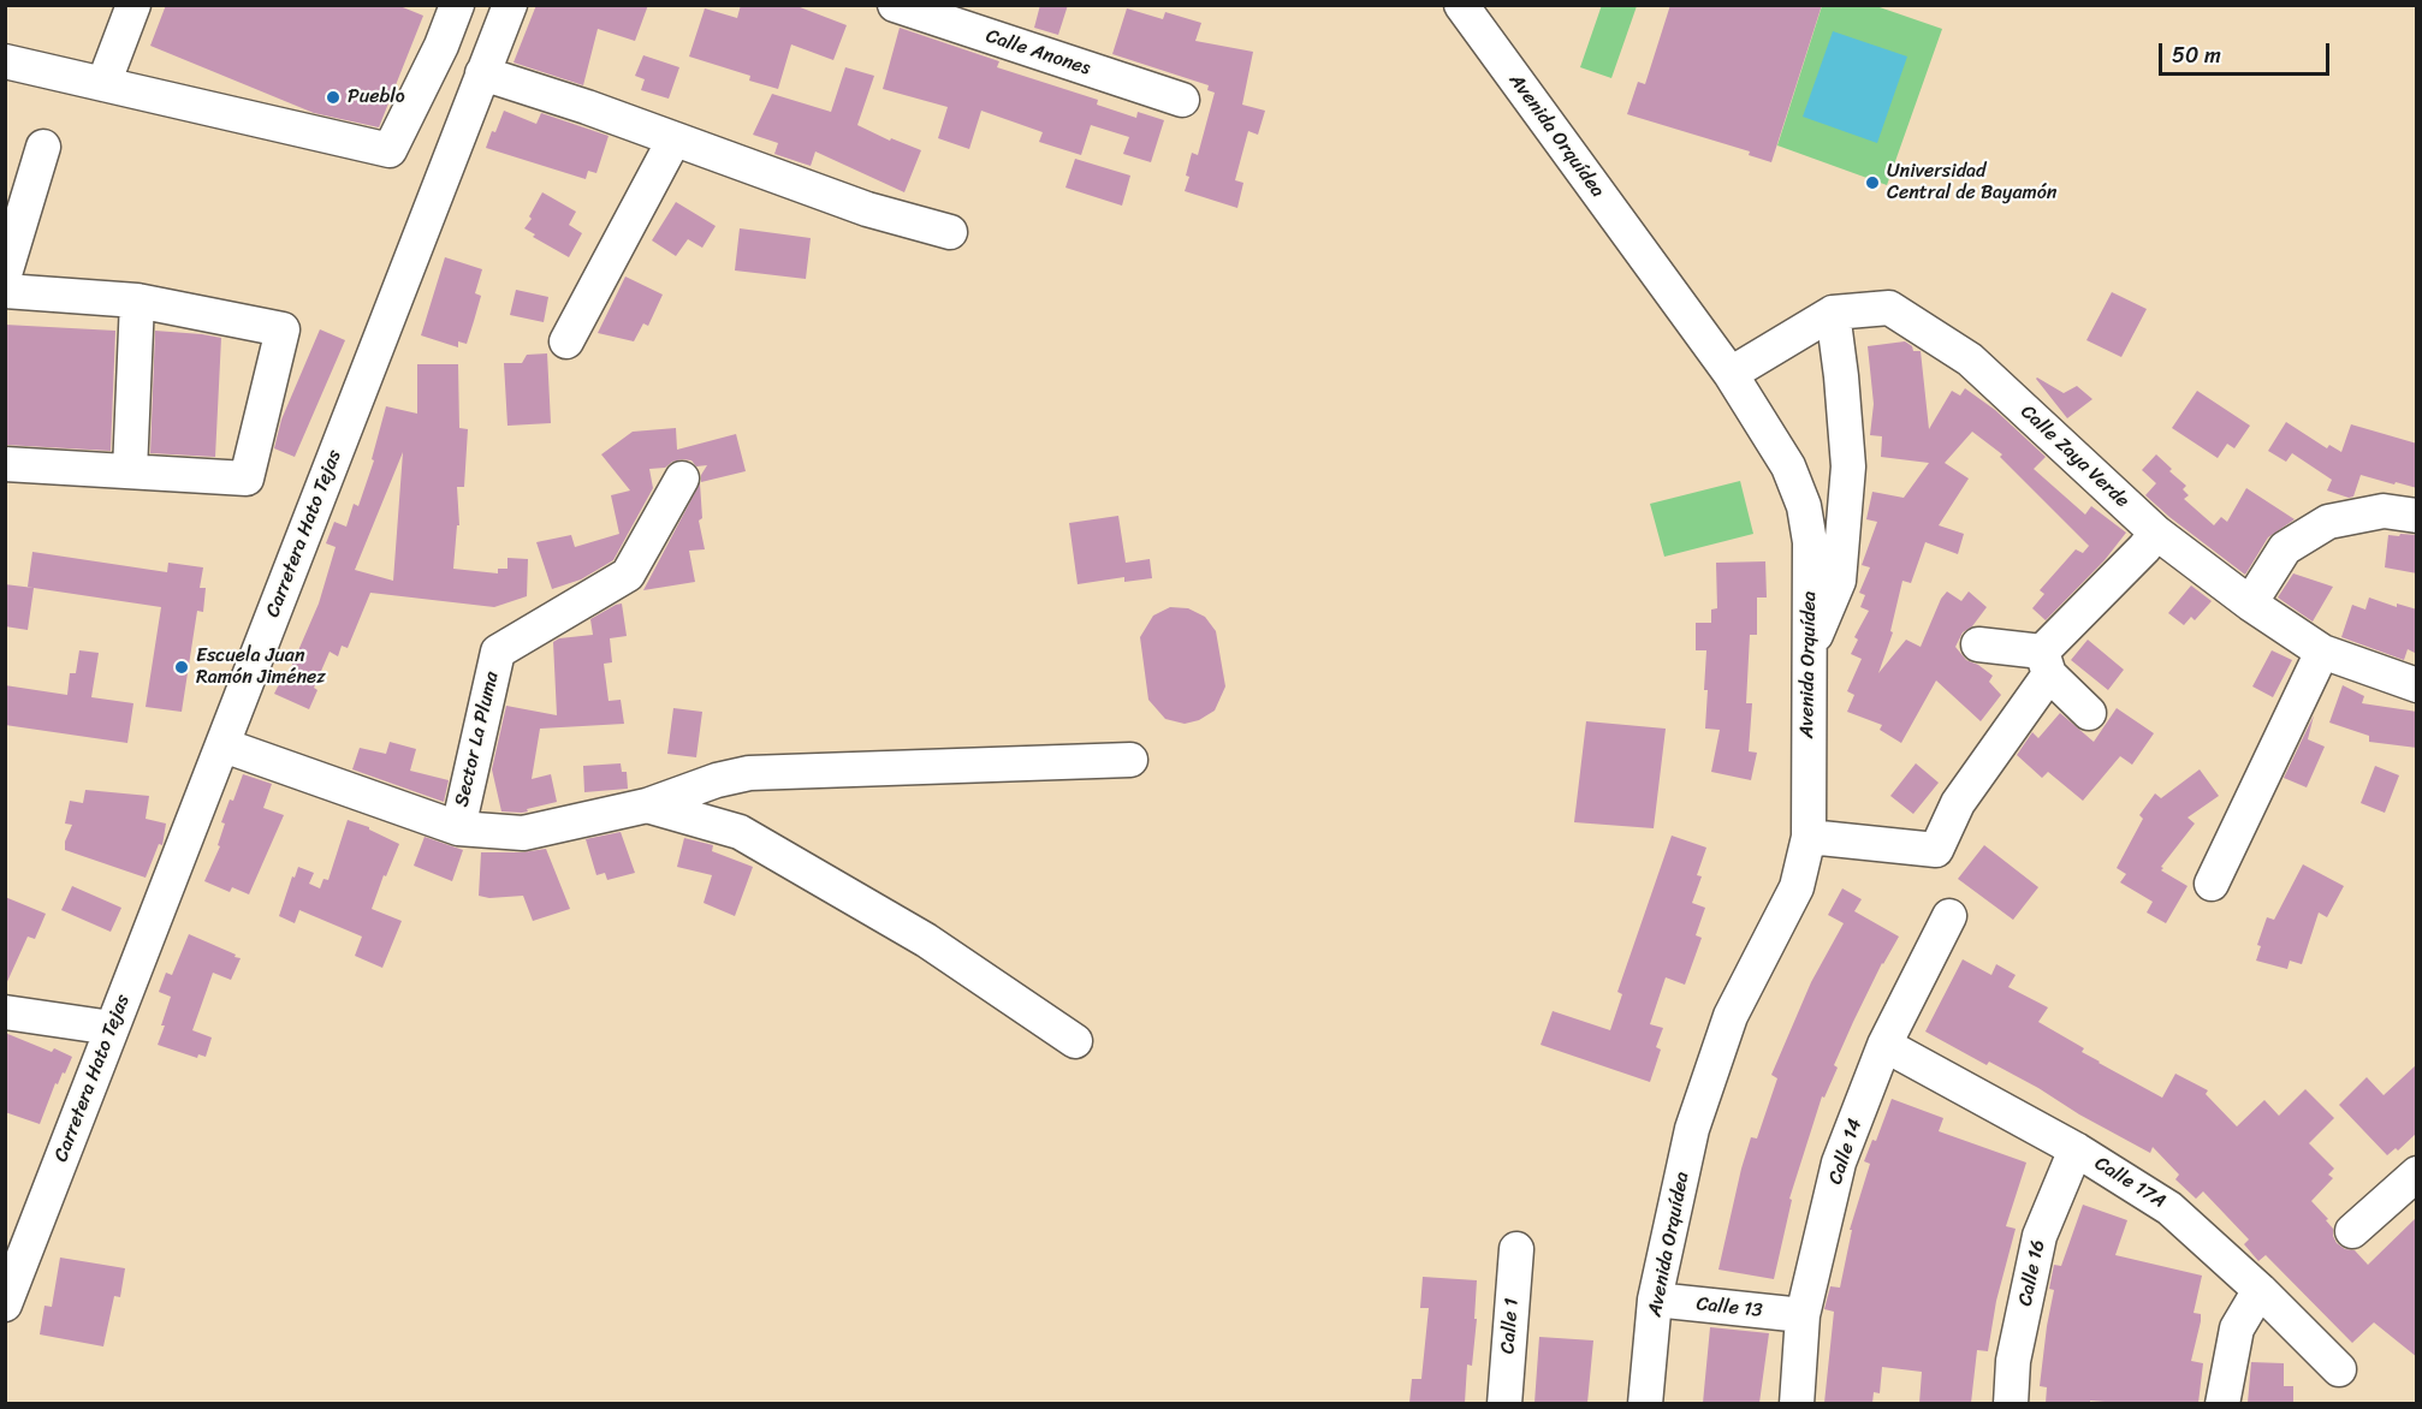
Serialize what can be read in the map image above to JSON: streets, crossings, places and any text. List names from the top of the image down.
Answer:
{
  "streets": {
    "street": [
      "Calle Anones",
      "Avenida Orquídea",
      "Calle Zaya Verde",
      "Carretera Hato Tejas",
      "Sector La Pluma",
      "Calle 14",
      "Calle 17A",
      "Calle 16",
      "Calle 13",
      "Calle 1"
    ]
  },
  "crossings": [
    ["Avenida Orquídea", "Calle Zaya Verde"],
    ["Avenida Orquídea", "Calle 13"],
    ["Carretera Hato Tejas", "Sector La Pluma"],
    ["Calle 14", "Calle 17A"],
    ["Calle 14", "Calle 13"],
    ["Calle 17A", "Calle 16"]
  ],
  "places": ["Pueblo", "Universidad Central de Bayamón", "Escuela Juan Ramón Jiménez"],
  "scale_bar": "50 m"
}
